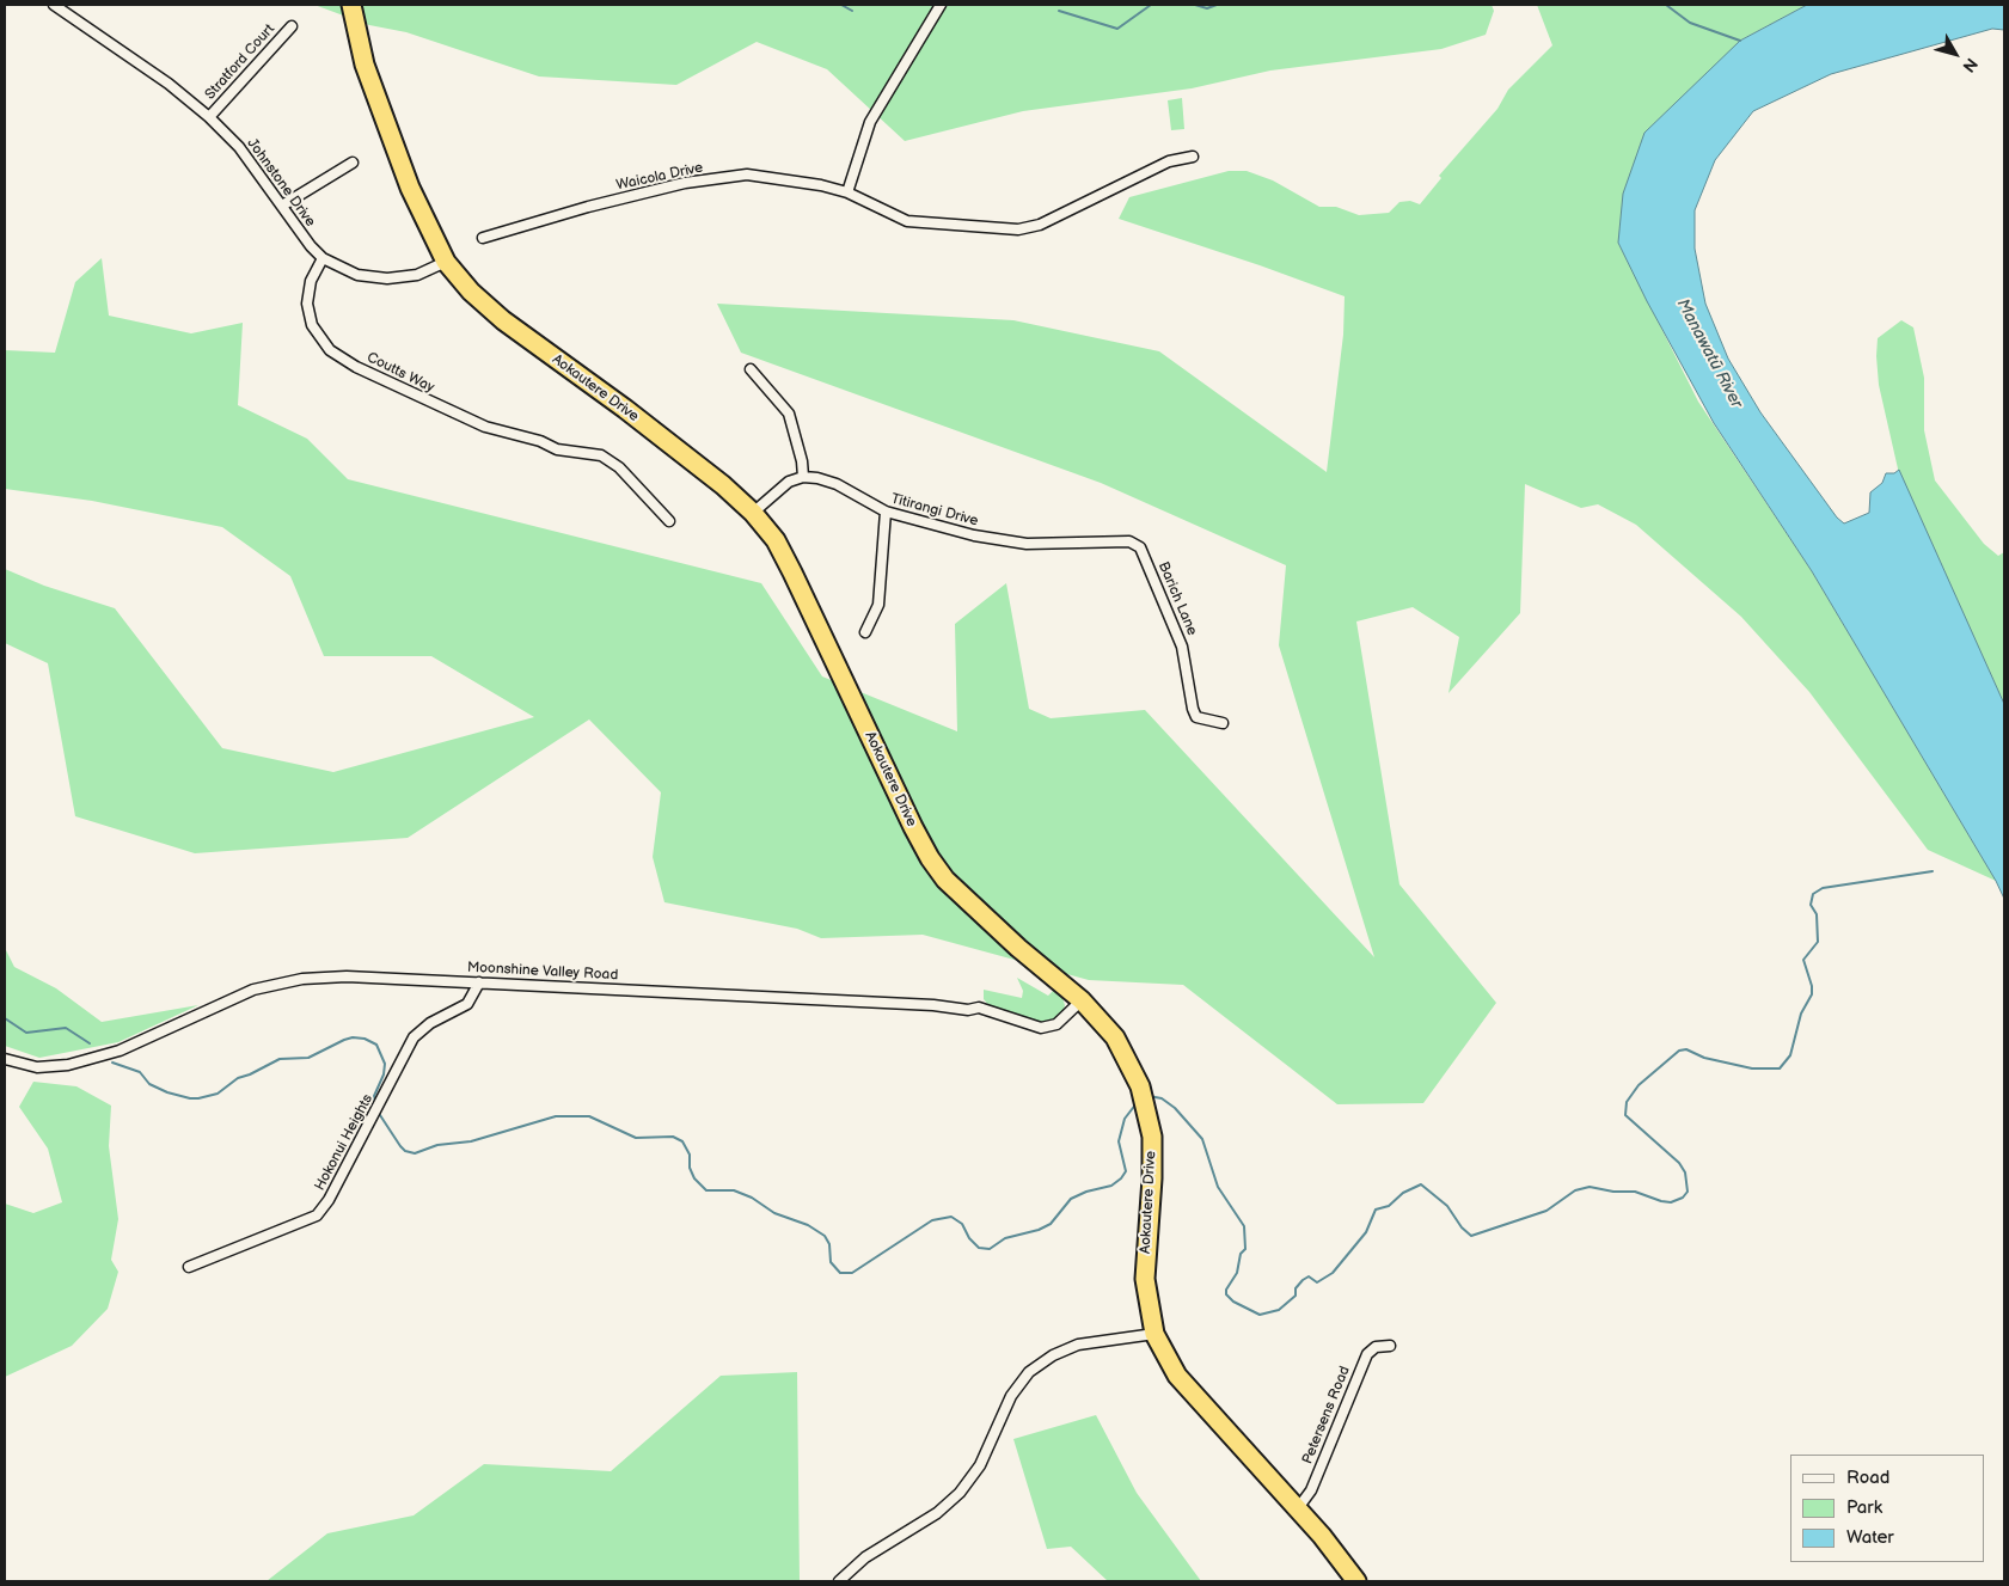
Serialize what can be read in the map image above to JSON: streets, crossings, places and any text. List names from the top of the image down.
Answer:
{
  "streets": {
    "highway": ["Aokautere Drive"],
    "street": [
      "Stratford Court",
      "Waicola Drive",
      "Johnstone Drive",
      "Coutts Way",
      "Titirangi Drive",
      "Barich Lane",
      "Moonshine Valley Road",
      "Hokonui Heights",
      "Petersens Road"
    ]
  },
  "crossings": [
    ["Stratford Court", "Johnstone Drive"],
    ["Johnstone Drive", "Coutts Way"],
    ["Johnstone Drive", "Aokautere Drive"],
    ["Aokautere Drive", "Moonshine Valley Road"],
    ["Aokautere Drive", "Petersens Road"],
    ["Titirangi Drive", "Barich Lane"],
    ["Moonshine Valley Road", "Hokonui Heights"]
  ],
  "water": ["Manawatū River"],
  "legend": ["Road", "Park", "Water"],
  "north": "bottom right"
}
